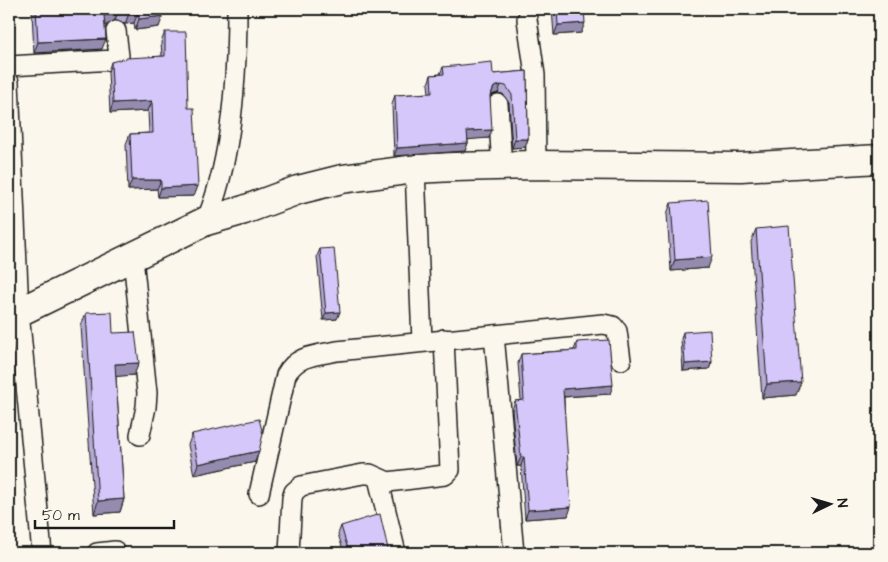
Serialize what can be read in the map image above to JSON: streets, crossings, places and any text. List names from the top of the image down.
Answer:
{
  "scale_bar": "50 m",
  "north": "right"
}
